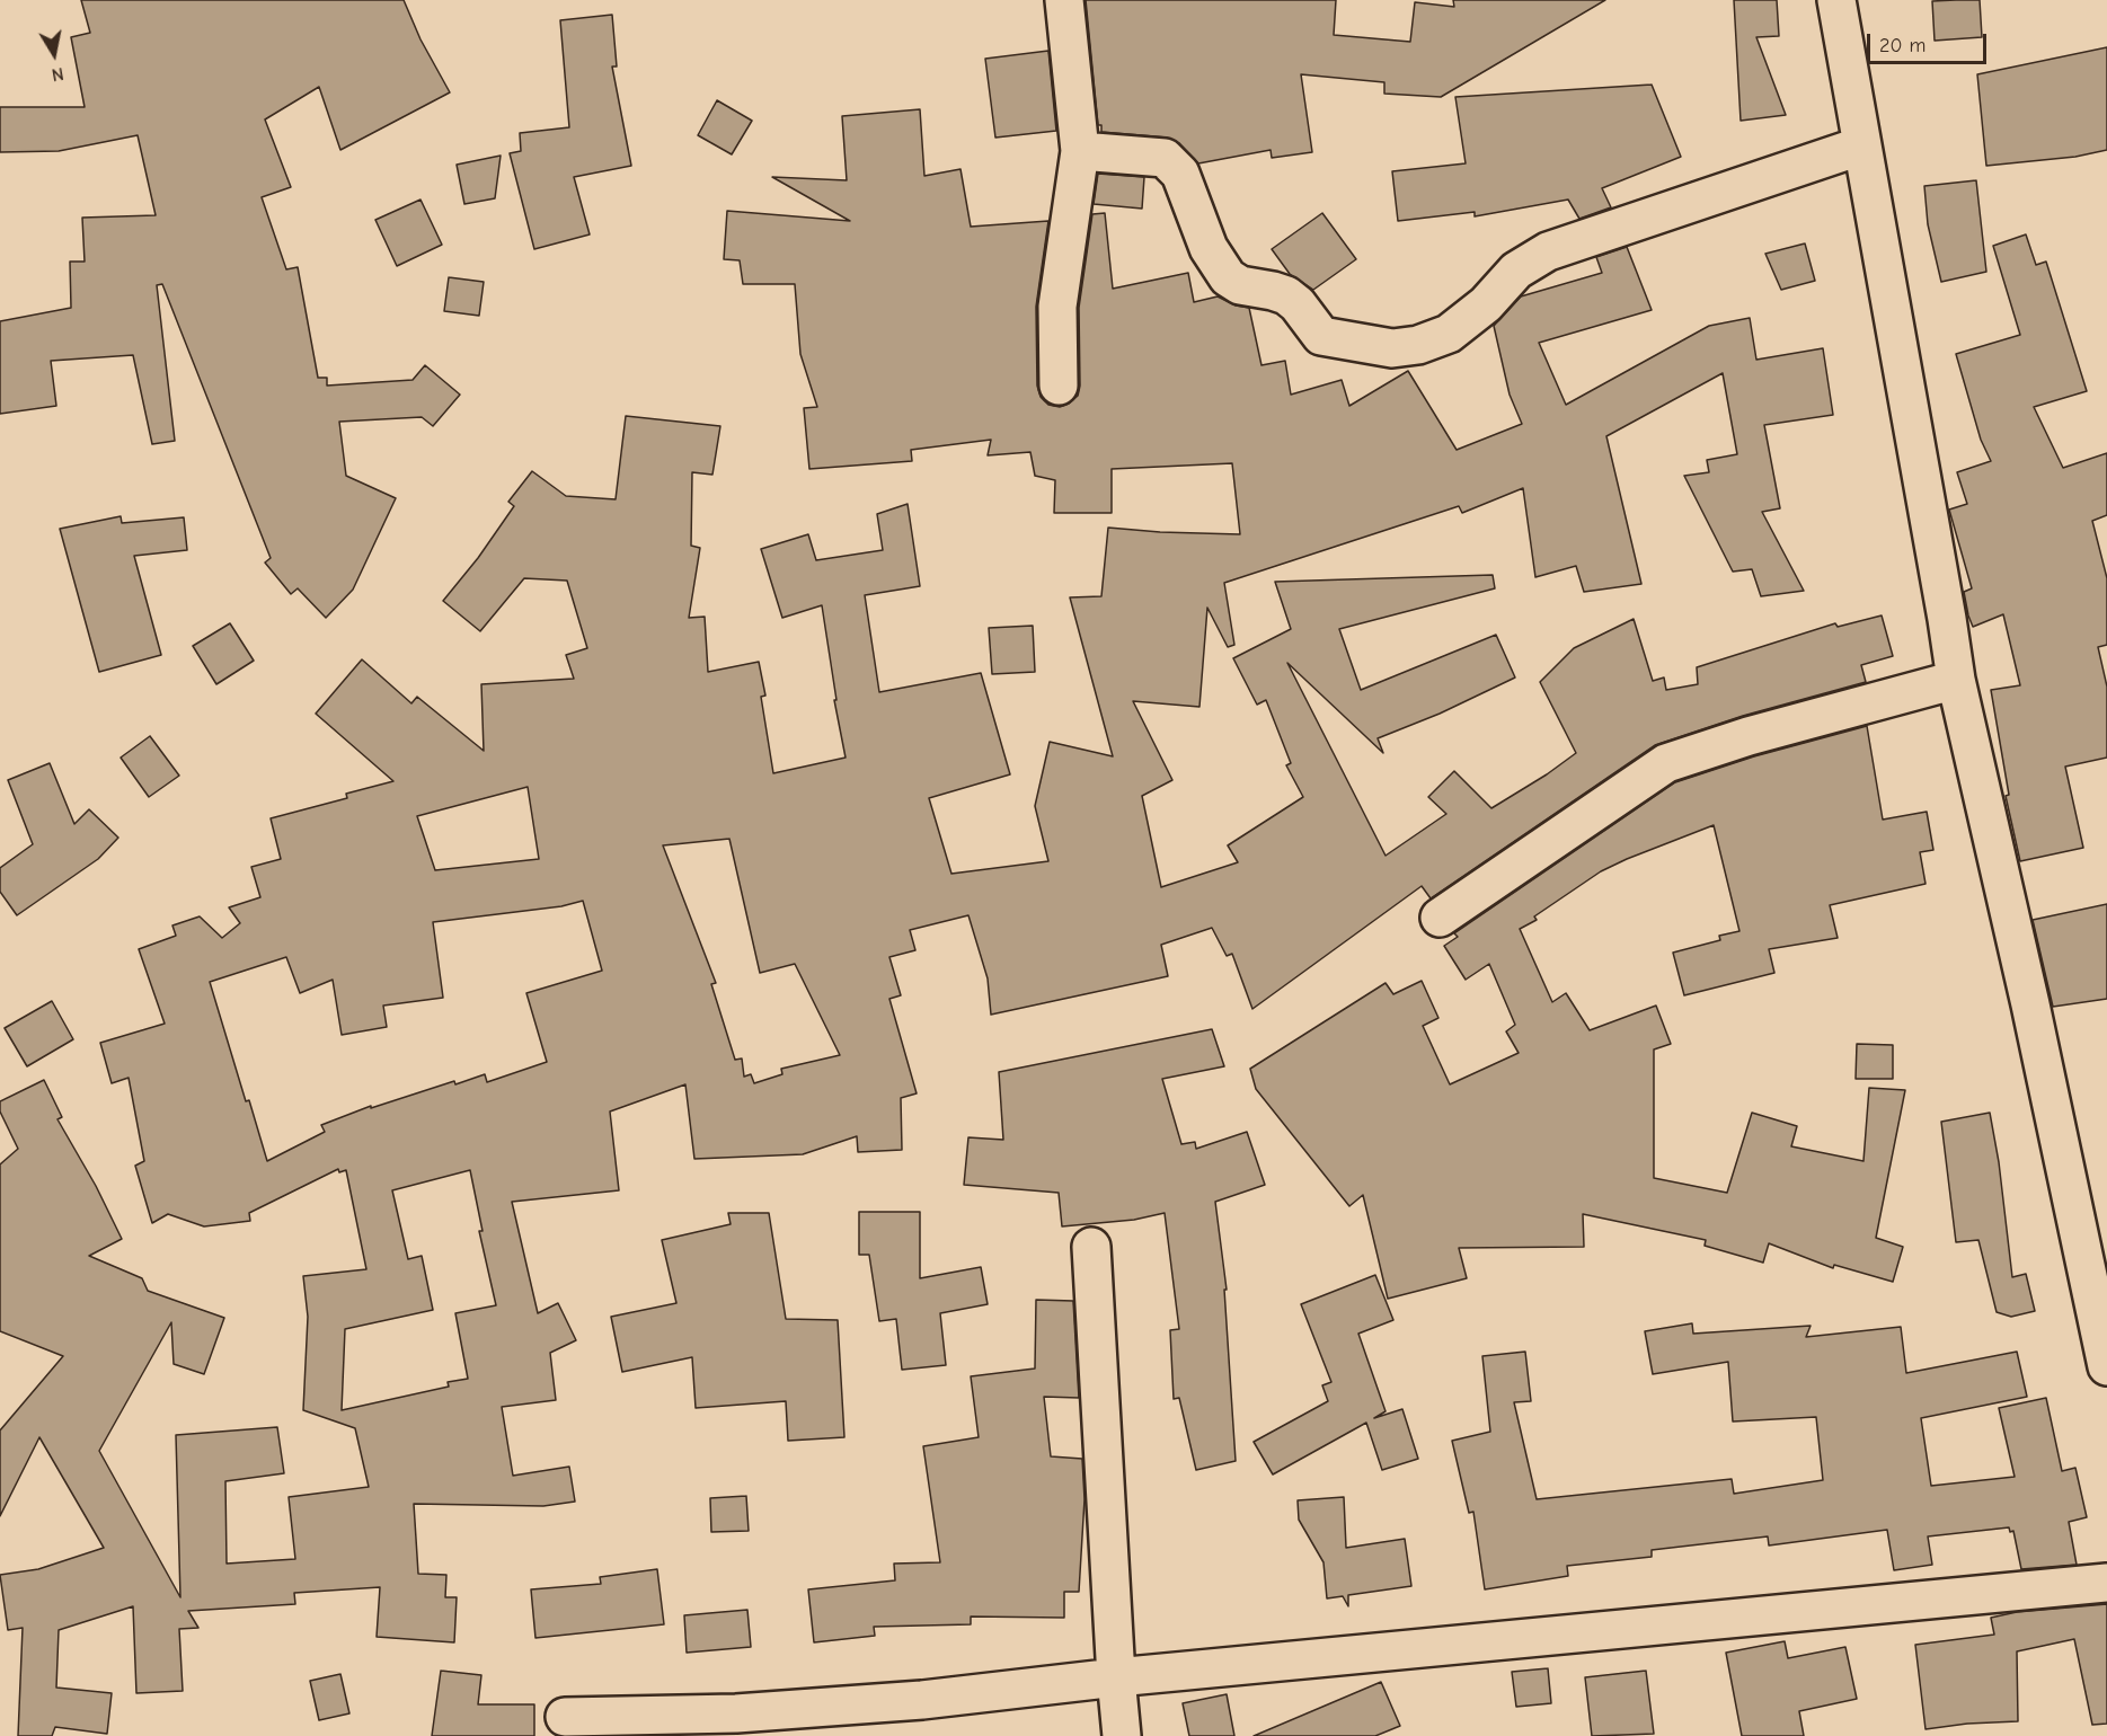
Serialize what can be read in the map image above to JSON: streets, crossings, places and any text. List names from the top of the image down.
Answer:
{
  "scale_bar": "20 m",
  "north": "bottom"
}
